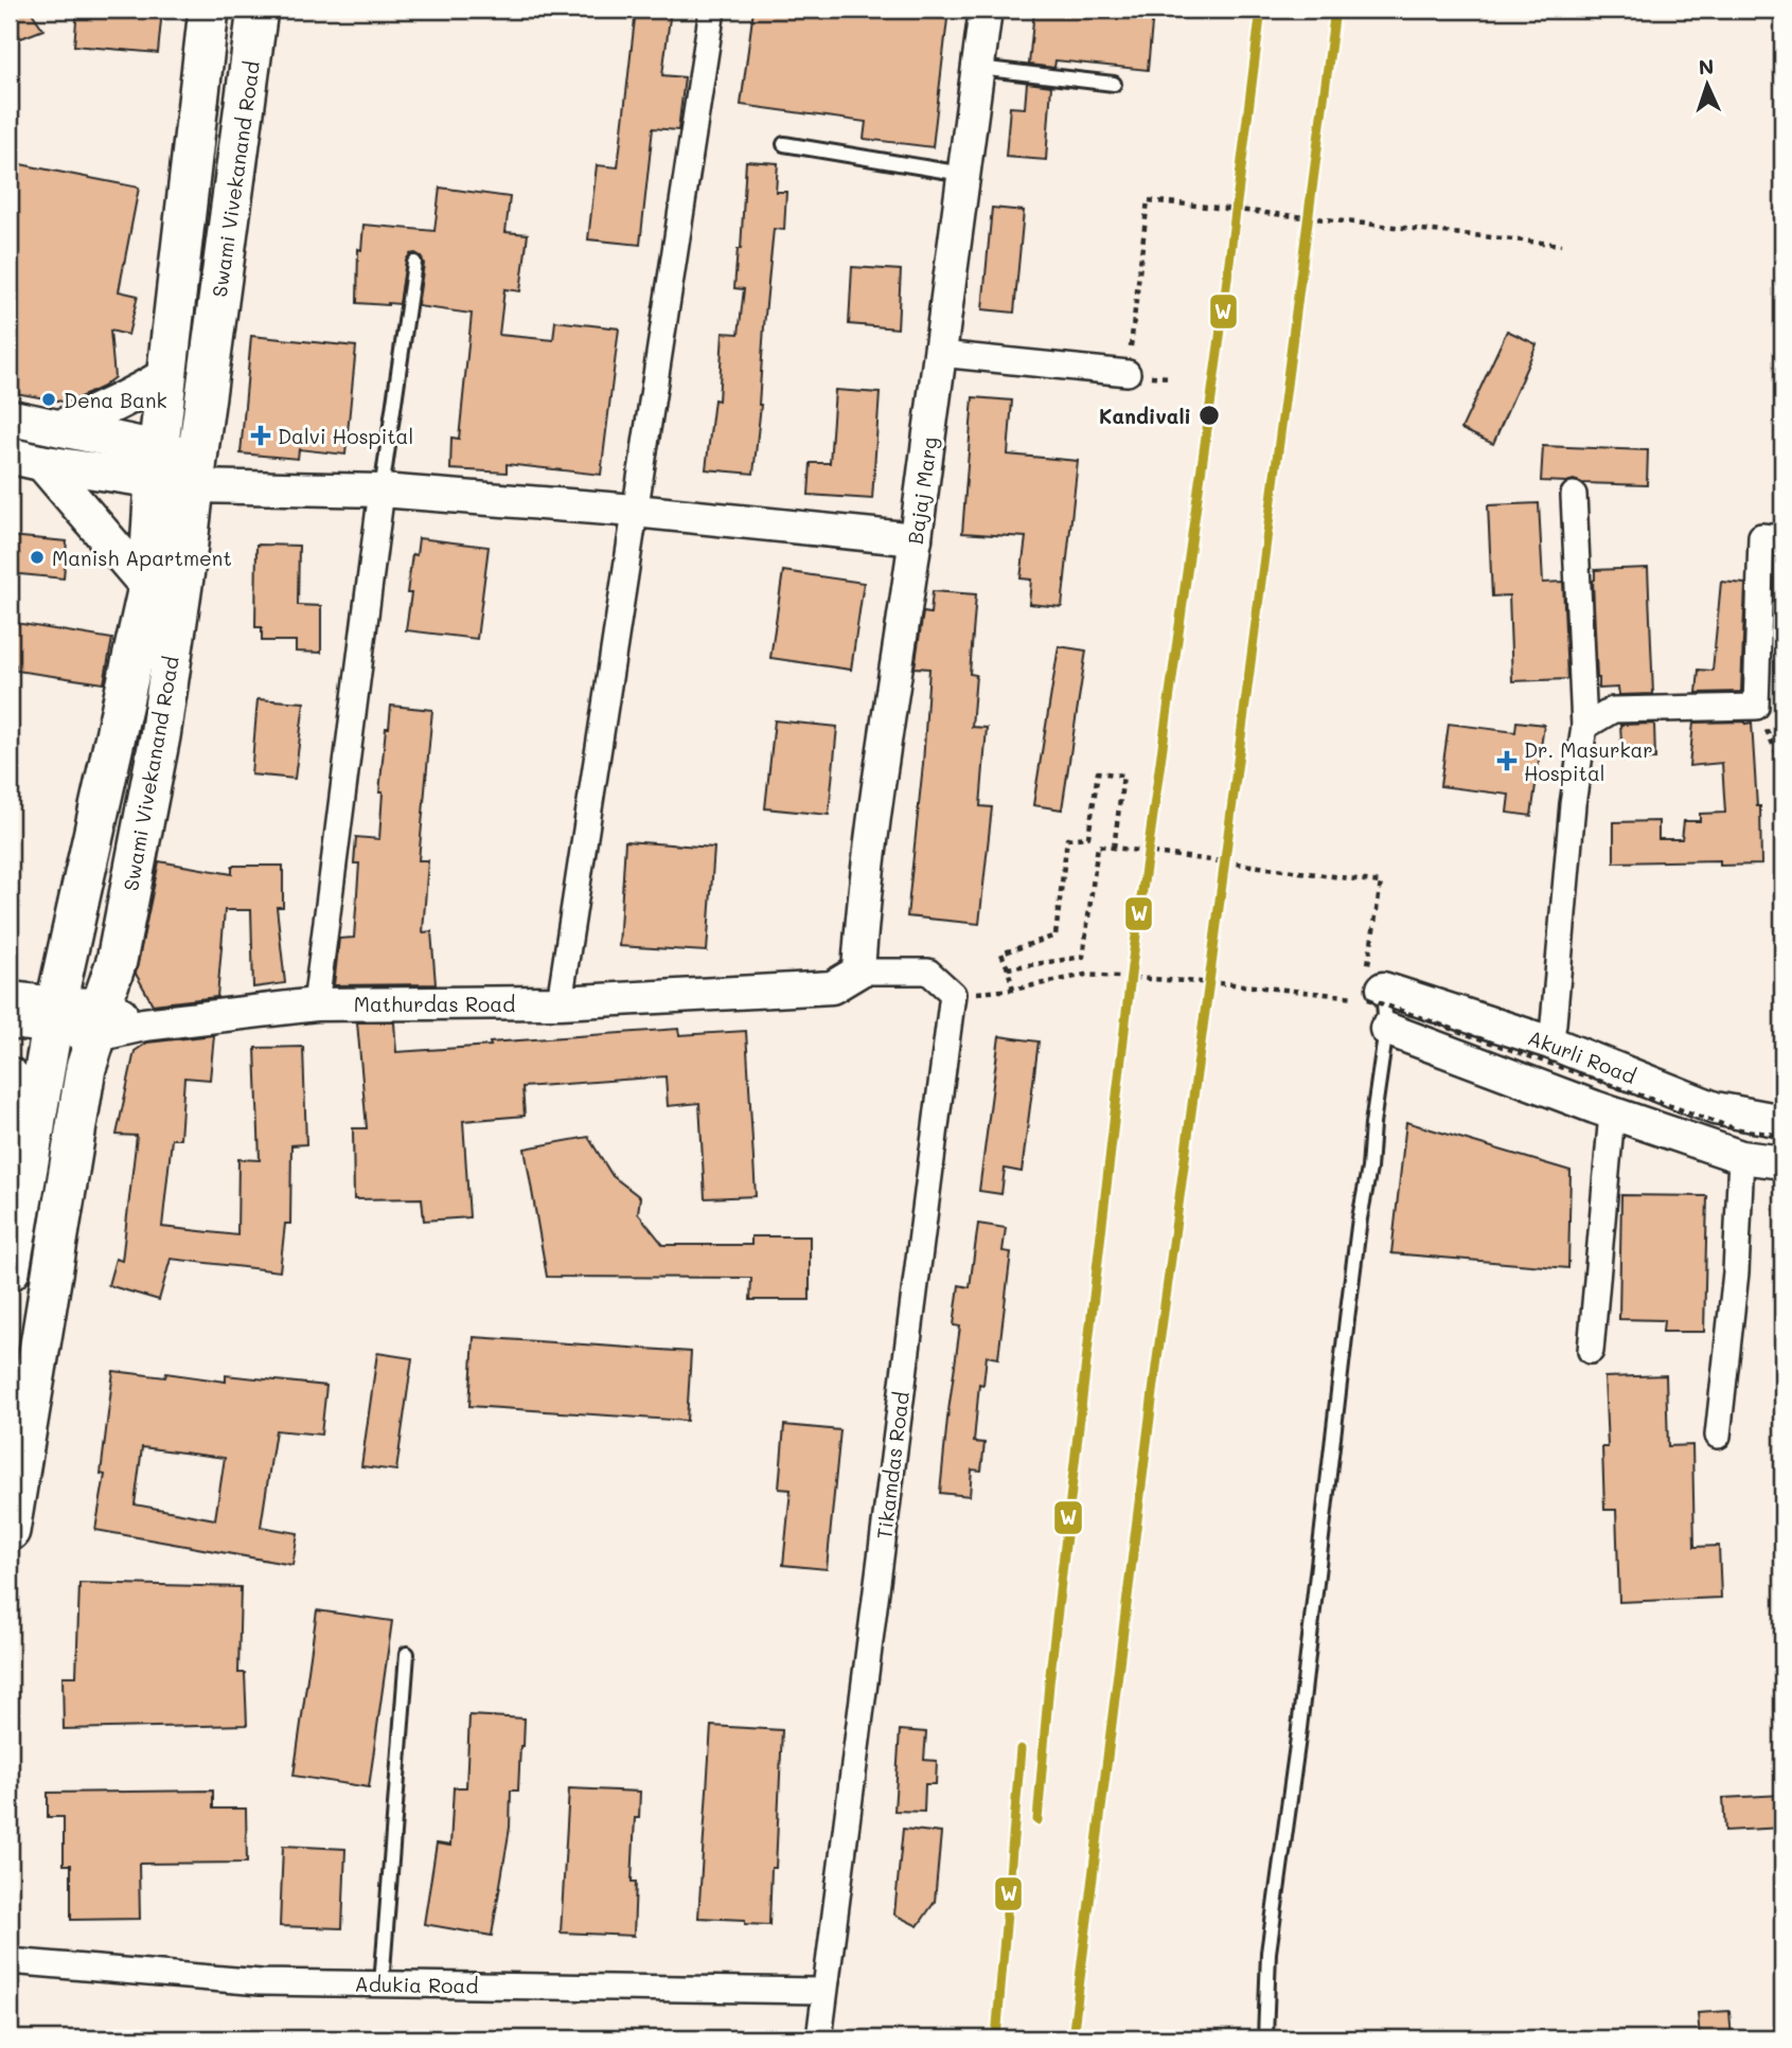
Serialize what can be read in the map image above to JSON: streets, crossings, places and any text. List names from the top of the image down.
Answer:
{
  "streets": {
    "main road": ["Swami Vivekanand Road"],
    "street": [
      "Bajaj Marg",
      "Mathurdas Road",
      "Akurli Road",
      "Tikamdas Road",
      "Adukia Road"
    ]
  },
  "crossings": [
    ["Swami Vivekanand Road", "Mathurdas Road"],
    ["Bajaj Marg", "Mathurdas Road"],
    ["Tikamdas Road", "Adukia Road"]
  ],
  "places": {
    "other": ["Dena Bank", "Kandivali", "Manish Apartment"],
    "health": ["Dalvi Hospital", "Dr. Masurkar Hospital"]
  },
  "lines": ["transit line W"],
  "north": "top"
}
